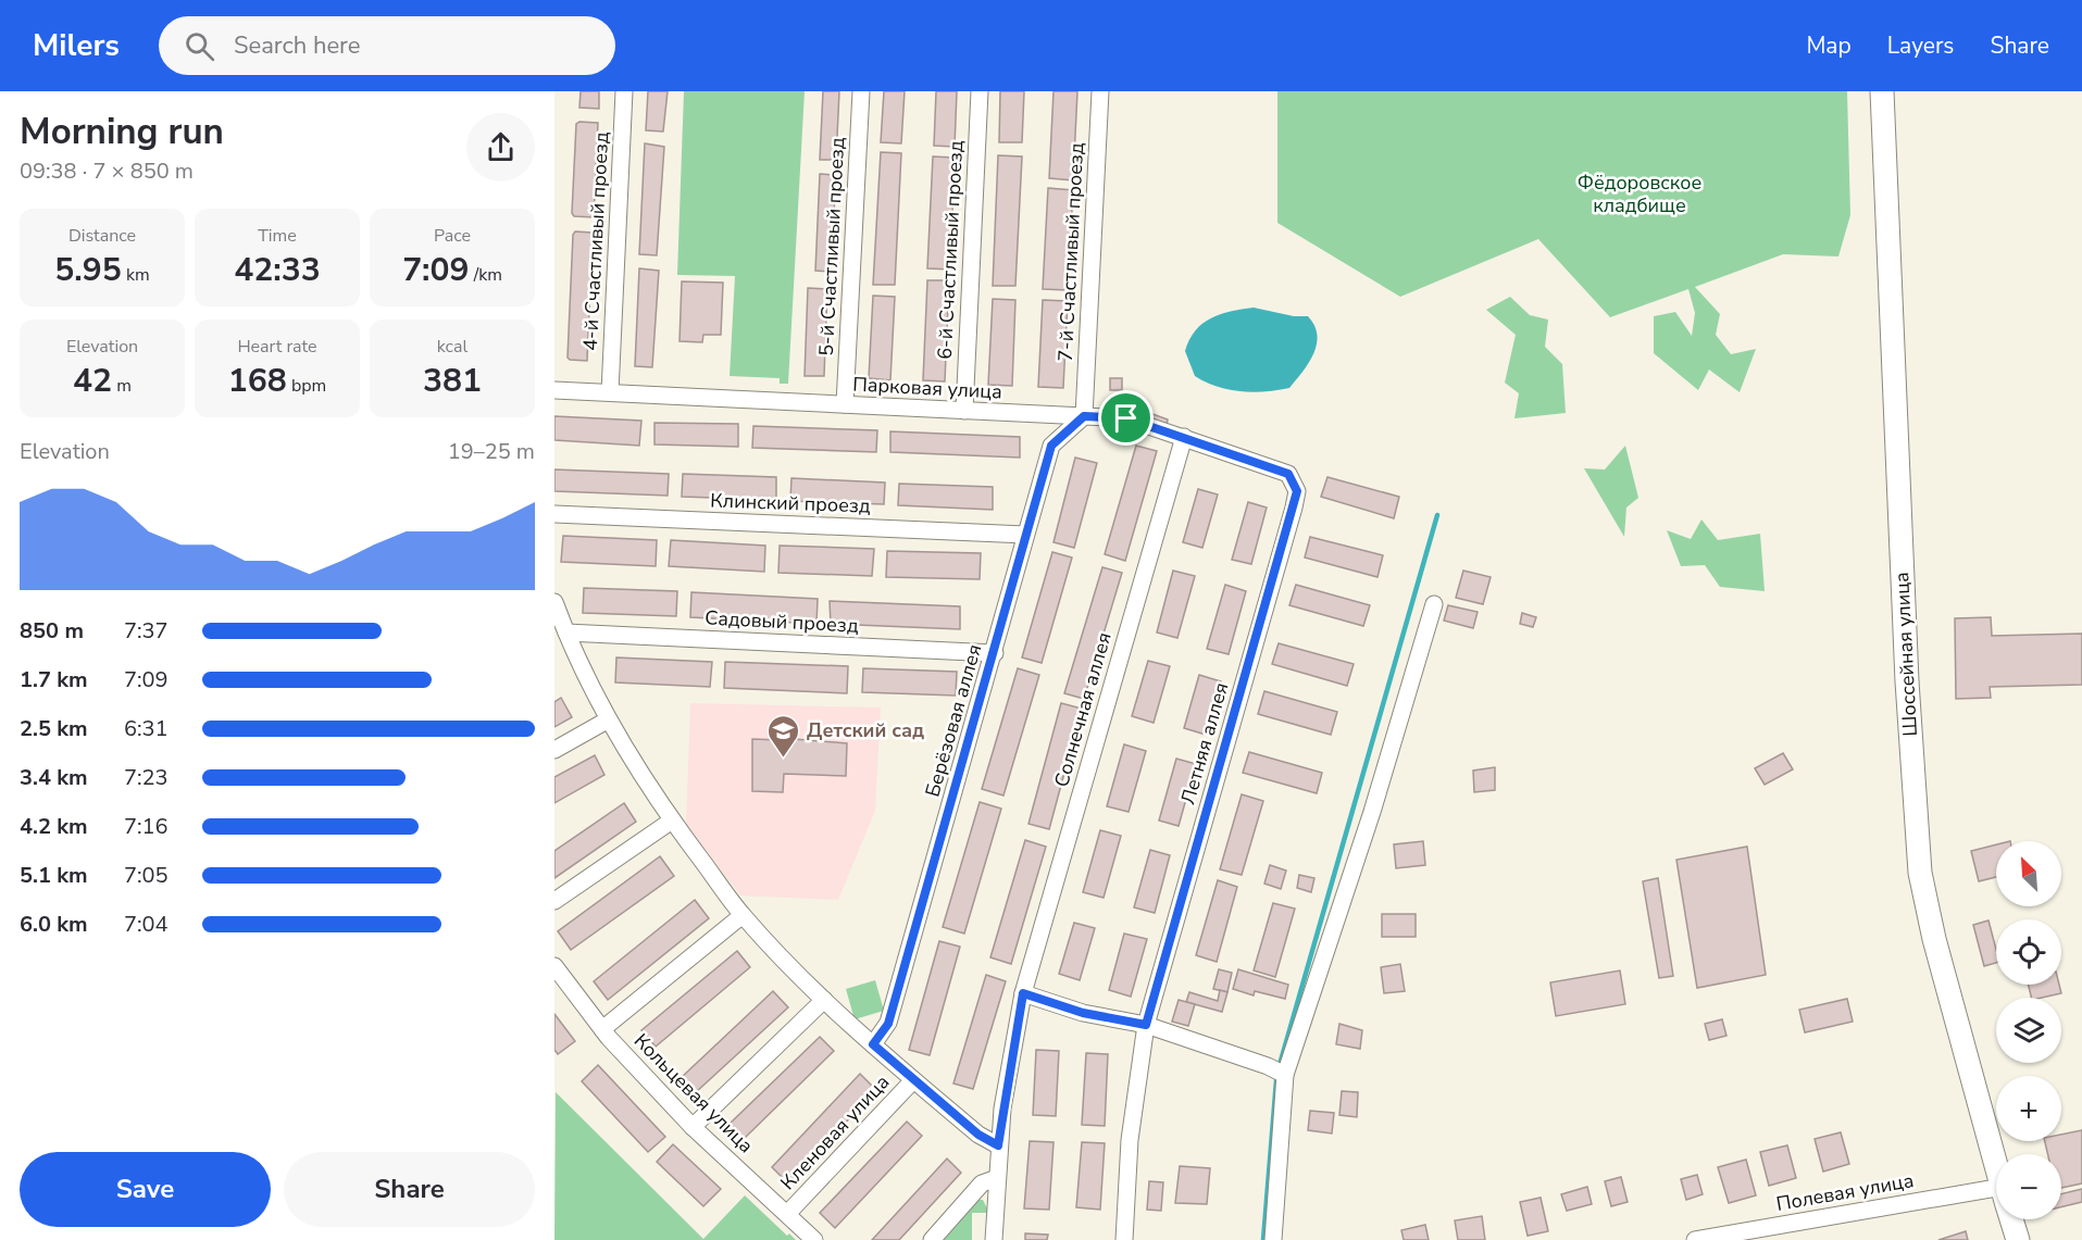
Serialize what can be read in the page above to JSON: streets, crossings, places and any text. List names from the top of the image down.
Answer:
{
  "streets": {
    "main road": ["Шоссейная улица"],
    "street": [
      "4-й Счастливый проезд",
      "5-й Счастливый проезд",
      "6-й Счастливый проезд",
      "7-й Счастливый проезд",
      "Парковая улица",
      "Клинский проезд",
      "Садовый проезд",
      "Солнечная аллея",
      "Берёзовая аллея",
      "Летняя аллея",
      "Кольцевая улица",
      "Кленовая улица",
      "Полевая улица"
    ]
  },
  "crossings": [
    ["4-й Счастливый проезд", "Парковая улица"],
    ["5-й Счастливый проезд", "Парковая улица"],
    ["6-й Счастливый проезд", "Парковая улица"],
    ["7-й Счастливый проезд", "Парковая улица"],
    ["7-й Счастливый проезд", "Берёзовая аллея"],
    ["Парковая улица", "Солнечная аллея"],
    ["Парковая улица", "Берёзовая аллея"],
    ["Парковая улица", "Летняя аллея"],
    ["Клинский проезд", "Берёзовая аллея"],
    ["Садовый проезд", "Берёзовая аллея"],
    ["Садовый проезд", "Кленовая улица"],
    ["Солнечная аллея", "Кленовая улица"],
    ["Берёзовая аллея", "Кленовая улица"],
    ["Кольцевая улица", "Кленовая улица"]
  ],
  "parks": ["Фёдоровское кладбище"],
  "places": {
    "school or university": ["Детский сад"]
  },
  "north": "top left",
  "page": {
    "header": "Milers",
    "search": "Search here",
    "nav": ["Map", "Layers", "Share"],
    "heading": ["Morning run", "09:38 · 7 × 850 m"],
    "stats": [
      ["Distance", "5.95 km"],
      ["Time", "42:33"],
      ["Pace", "7:09 /km"],
      ["Elevation", "42 m"],
      ["Heart rate", "168 bpm"],
      ["kcal", "381"]
    ],
    "chart": ["Elevation", "19–25 m"],
    "list": [
      {
        "name": "850 m",
        "note": "7:37"
      },
      {
        "name": "1.7 km",
        "note": "7:09"
      },
      {
        "name": "2.5 km",
        "note": "6:31"
      },
      {
        "name": "3.4 km",
        "note": "7:23"
      },
      {
        "name": "4.2 km",
        "note": "7:16"
      },
      {
        "name": "5.1 km",
        "note": "7:05"
      },
      {
        "name": "6.0 km",
        "note": "7:04"
      }
    ],
    "map_buttons": ["+", "−"],
    "buttons": ["Save", "Share"]
  }
}
